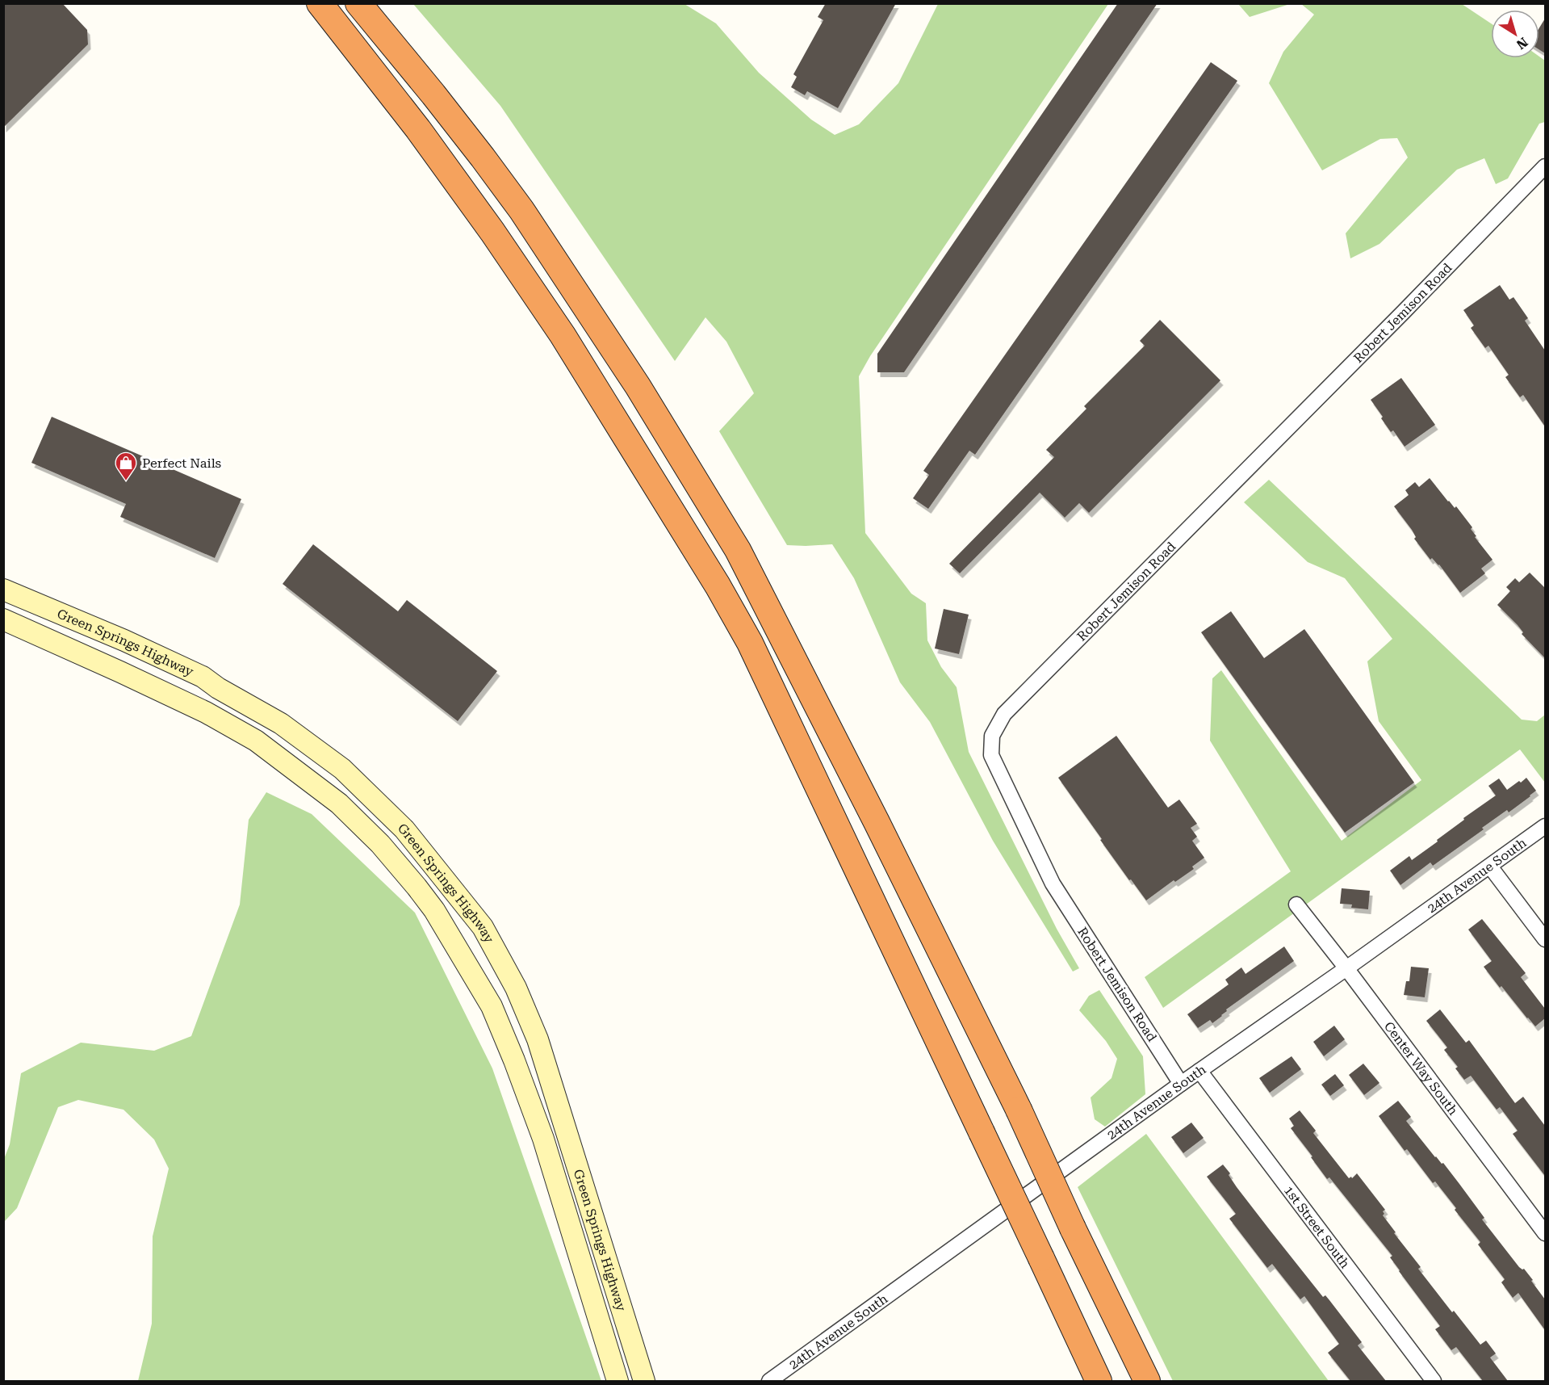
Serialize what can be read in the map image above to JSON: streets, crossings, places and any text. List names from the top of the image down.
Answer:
{
  "streets": {
    "main road": ["Green Springs Highway"],
    "street": [
      "Robert Jemison Road",
      "24th Avenue South",
      "Center Way South",
      "1st Street South"
    ]
  },
  "crossings": [
    ["Robert Jemison Road", "24th Avenue South"],
    ["24th Avenue South", "Center Way South"],
    ["24th Avenue South", "1st Street South"]
  ],
  "places": {
    "shop": ["Perfect Nails"]
  },
  "north": "bottom right"
}
